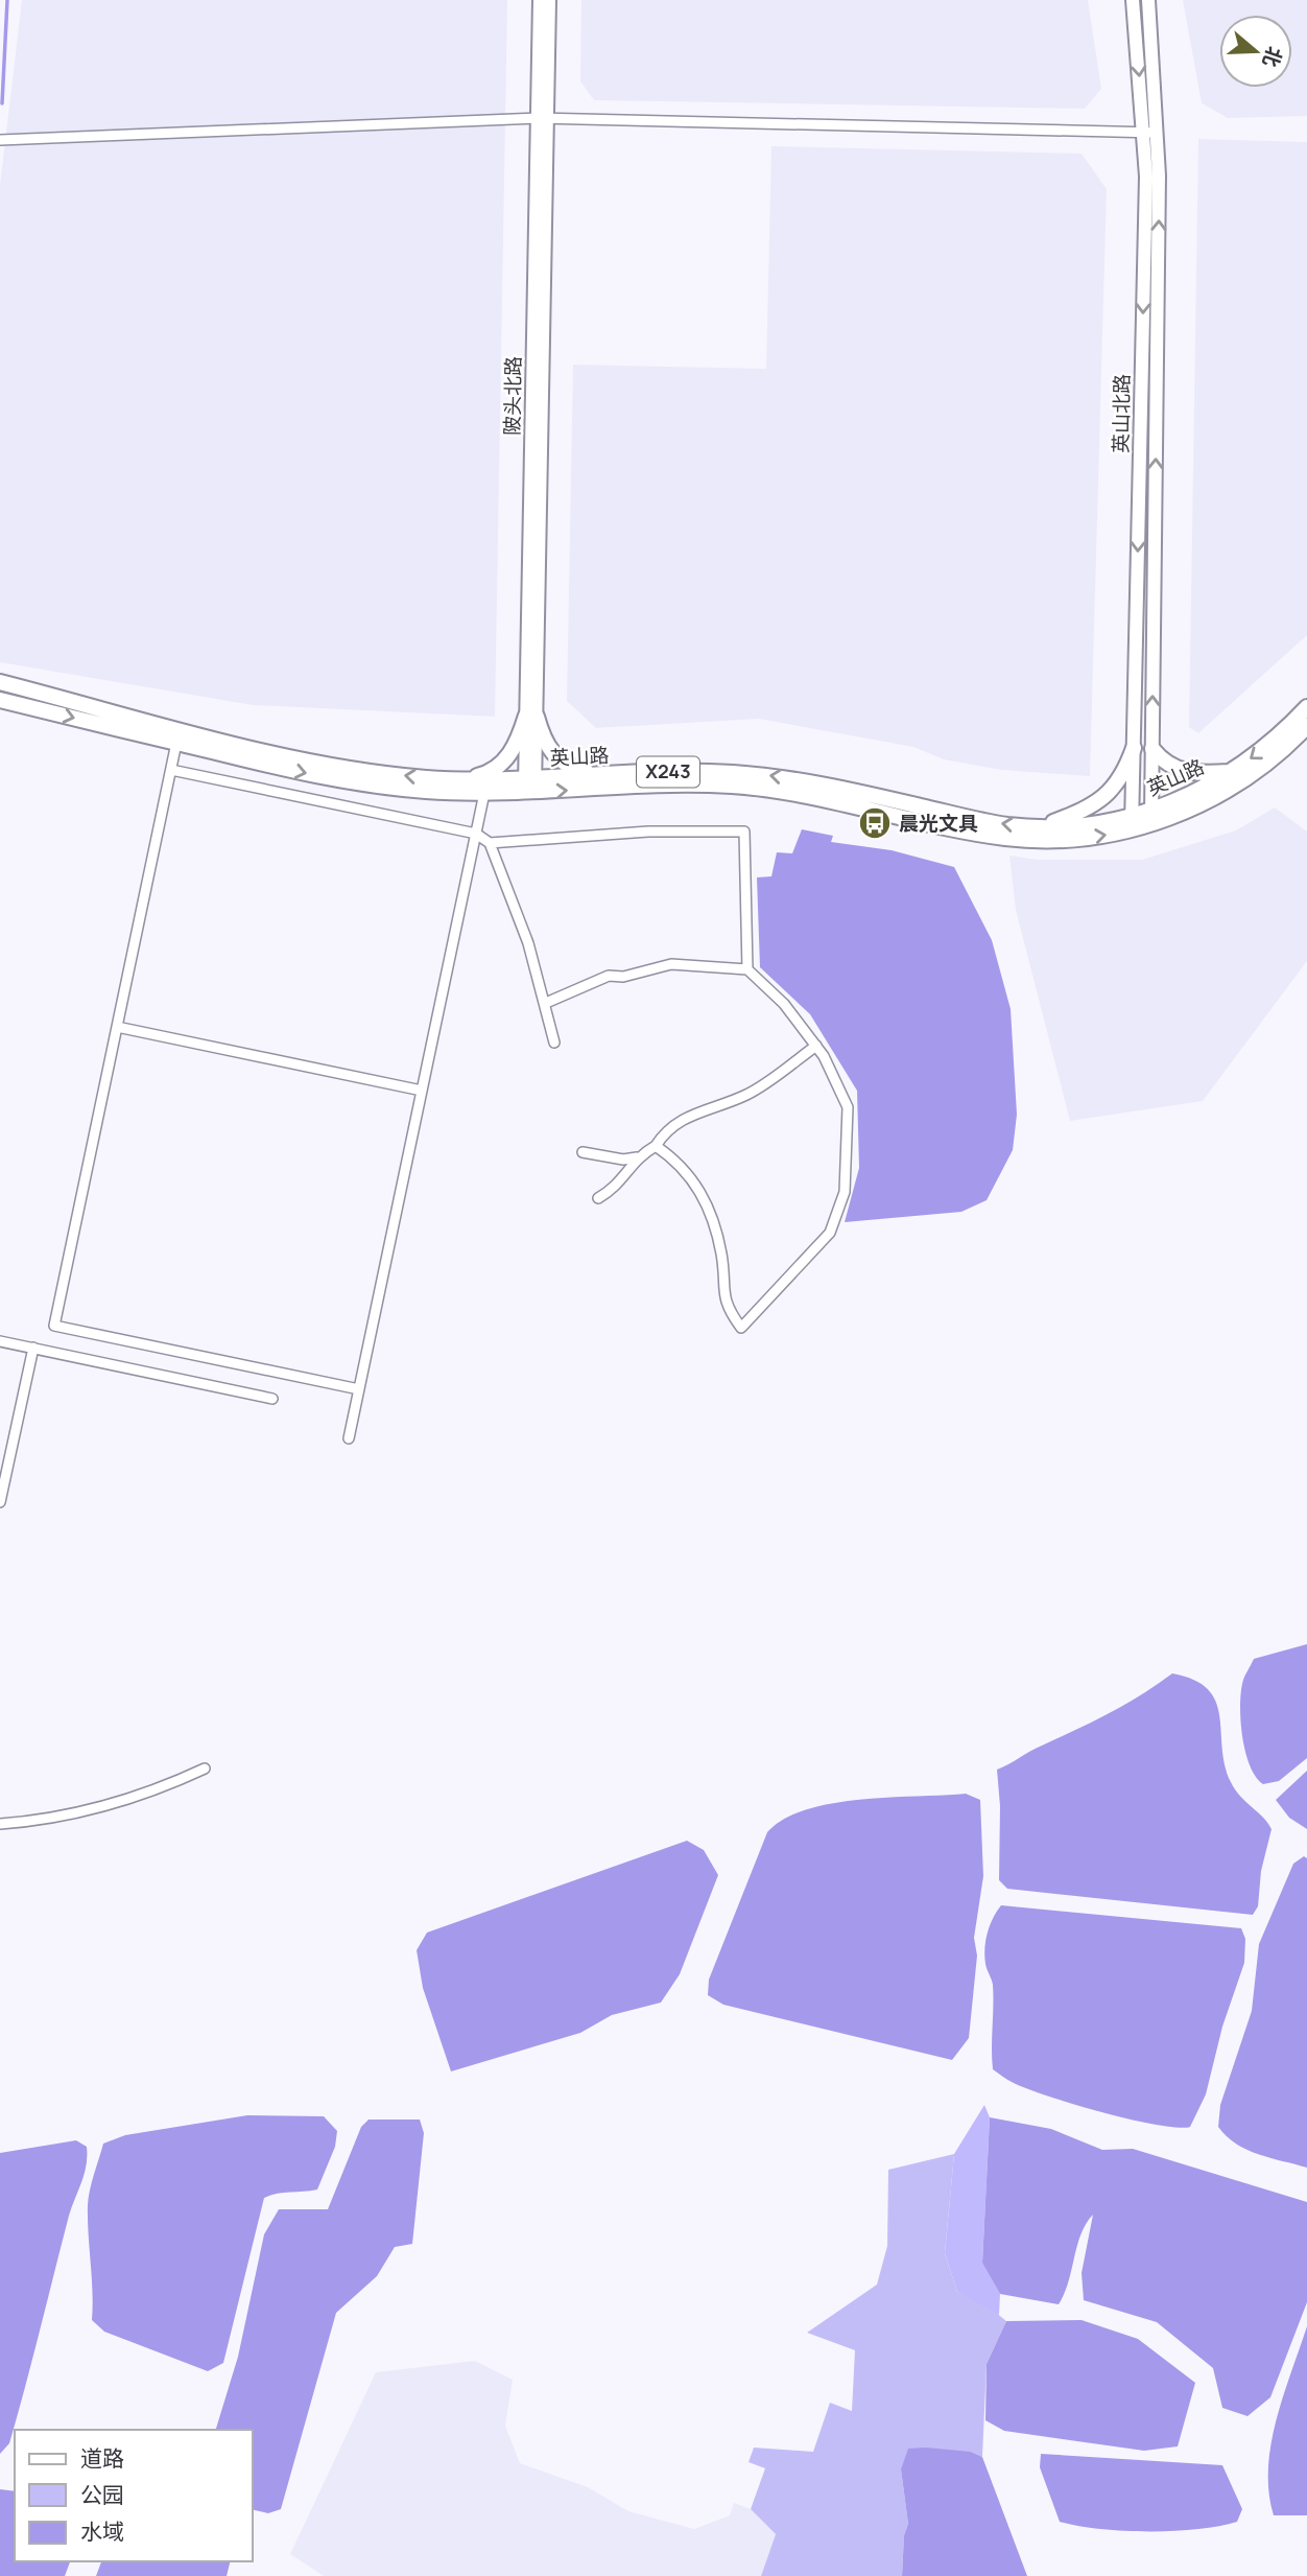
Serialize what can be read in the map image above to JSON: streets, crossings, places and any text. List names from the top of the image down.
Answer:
{
  "streets": {
    "main road": [
      "陂头北路",
      "英山北路",
      "英山路",
      "X243"
    ]
  },
  "crossings": [
    ["陂头北路", "英山路"],
    ["英山北路", "英山路"]
  ],
  "places": {
    "bus stop": ["晨光文具"]
  },
  "legend": ["道路", "公园", "水域"],
  "north": "right"
}
